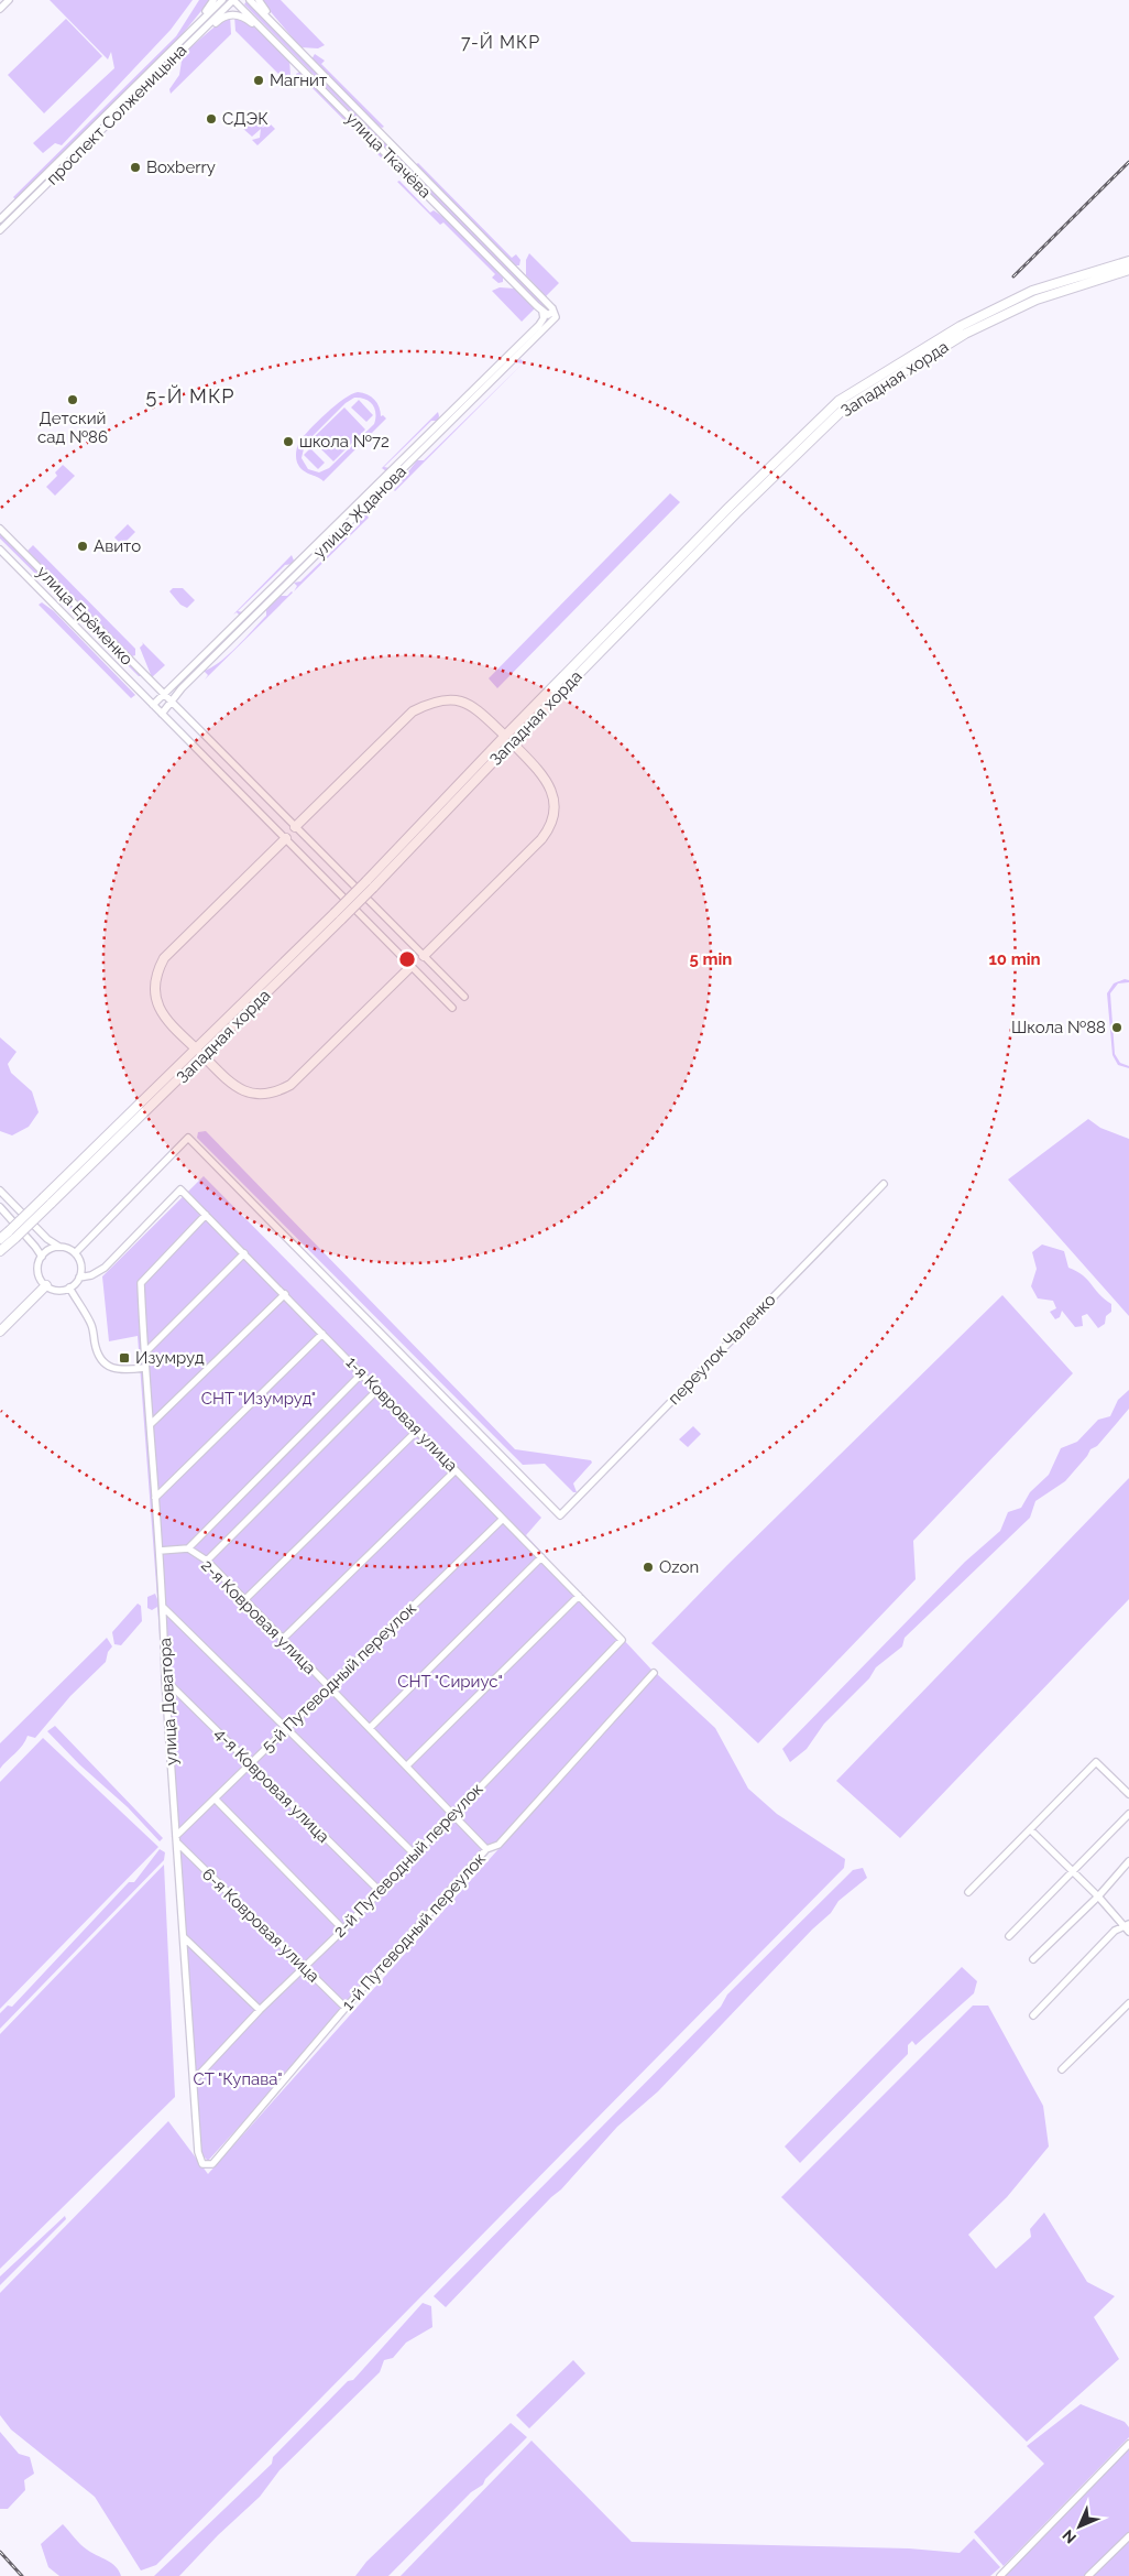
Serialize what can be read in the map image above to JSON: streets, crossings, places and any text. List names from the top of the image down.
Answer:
{
  "streets": {
    "highway": ["Западная хорда"],
    "street": [
      "проспект Солженицына",
      "улица Ткачёва",
      "улица Жданова",
      "улица Ерёменко",
      "переулок Чаленко",
      "1-я Ковровая улица",
      "2-я Ковровая улица",
      "5-й Путеводный переулок",
      "улица Доватора",
      "4-я Ковровая улица",
      "2-й Путеводный переулок",
      "6-я Ковровая улица",
      "1-й Путеводный переулок"
    ]
  },
  "crossings": [
    ["проспект Солженицына", "улица Ткачёва"],
    ["улица Ткачёва", "улица Жданова"],
    ["улица Жданова", "улица Ерёменко"],
    ["переулок Чаленко", "1-я Ковровая улица"],
    ["1-я Ковровая улица", "5-й Путеводный переулок"],
    ["1-я Ковровая улица", "улица Доватора"],
    ["1-я Ковровая улица", "2-й Путеводный переулок"],
    ["2-я Ковровая улица", "5-й Путеводный переулок"],
    ["2-я Ковровая улица", "улица Доватора"],
    ["2-я Ковровая улица", "2-й Путеводный переулок"],
    ["2-я Ковровая улица", "1-й Путеводный переулок"],
    ["5-й Путеводный переулок", "улица Доватора"],
    ["5-й Путеводный переулок", "4-я Ковровая улица"],
    ["5-й Путеводный переулок", "6-я Ковровая улица"],
    ["улица Доватора", "4-я Ковровая улица"],
    ["улица Доватора", "2-й Путеводный переулок"],
    ["улица Доватора", "6-я Ковровая улица"],
    ["улица Доватора", "1-й Путеводный переулок"],
    ["4-я Ковровая улица", "2-й Путеводный переулок"],
    ["2-й Путеводный переулок", "6-я Ковровая улица"],
    ["6-я Ковровая улица", "1-й Путеводный переулок"]
  ],
  "districts": ["7-Й МКР", "5-Й МКР"],
  "parks": ["СНТ \"Изумруд\"", "СНТ \"Сириус\"", "СТ \"Купава\""],
  "places": {
    "other": [
      "Магнит",
      "СДЭК",
      "Boxberry",
      "Детский сад №86",
      "школа №72",
      "Авито",
      "Школа №88",
      "Ozon"
    ],
    "transit": ["Изумруд"]
  },
  "north": "bottom left",
  "rings": ["5 min", "10 min"]
}
